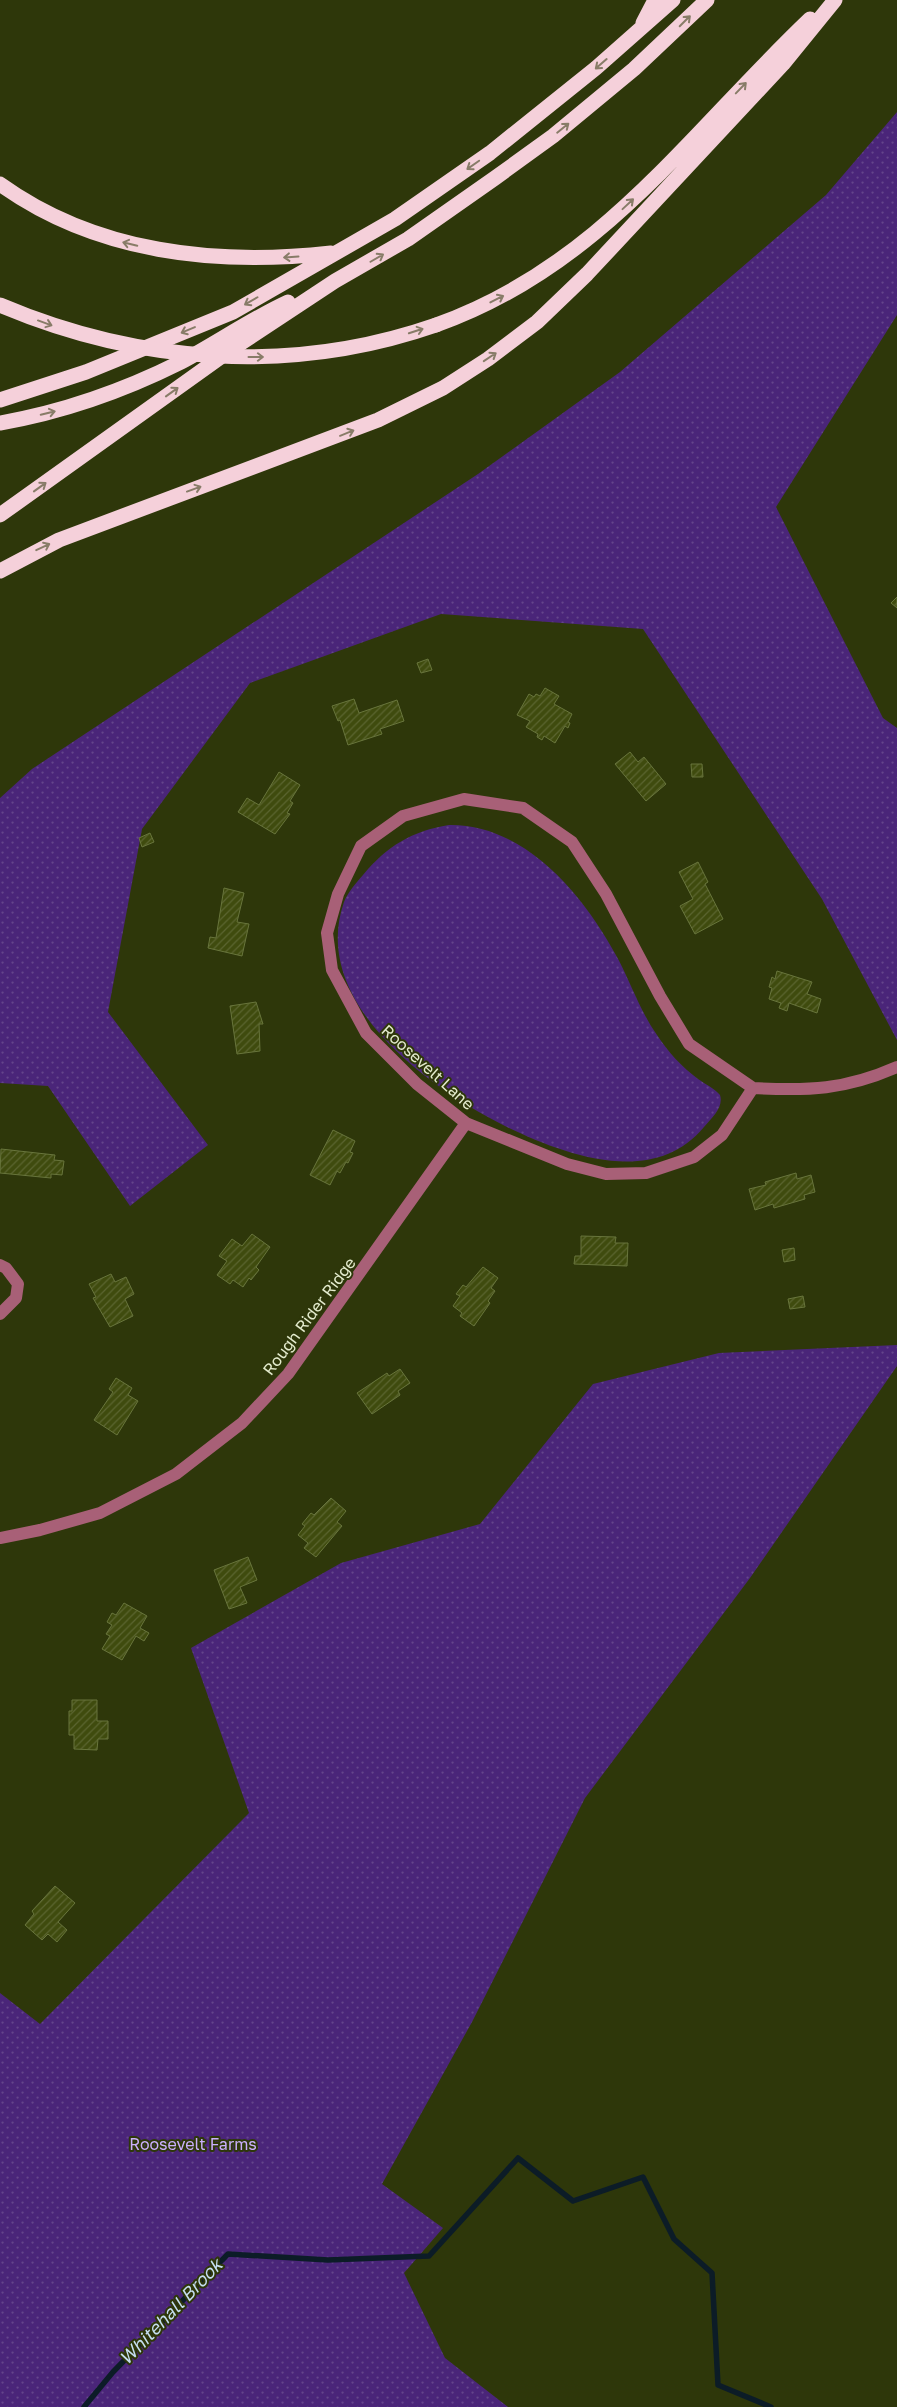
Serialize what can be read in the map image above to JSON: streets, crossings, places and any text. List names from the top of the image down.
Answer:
{
  "streets": {
    "street": ["Roosevelt Lane", "Rough Rider Ridge"]
  },
  "crossings": [
    ["Roosevelt Lane", "Rough Rider Ridge"]
  ],
  "water": ["Whitehall Brook"],
  "parks": ["Roosevelt Farms"]
}
